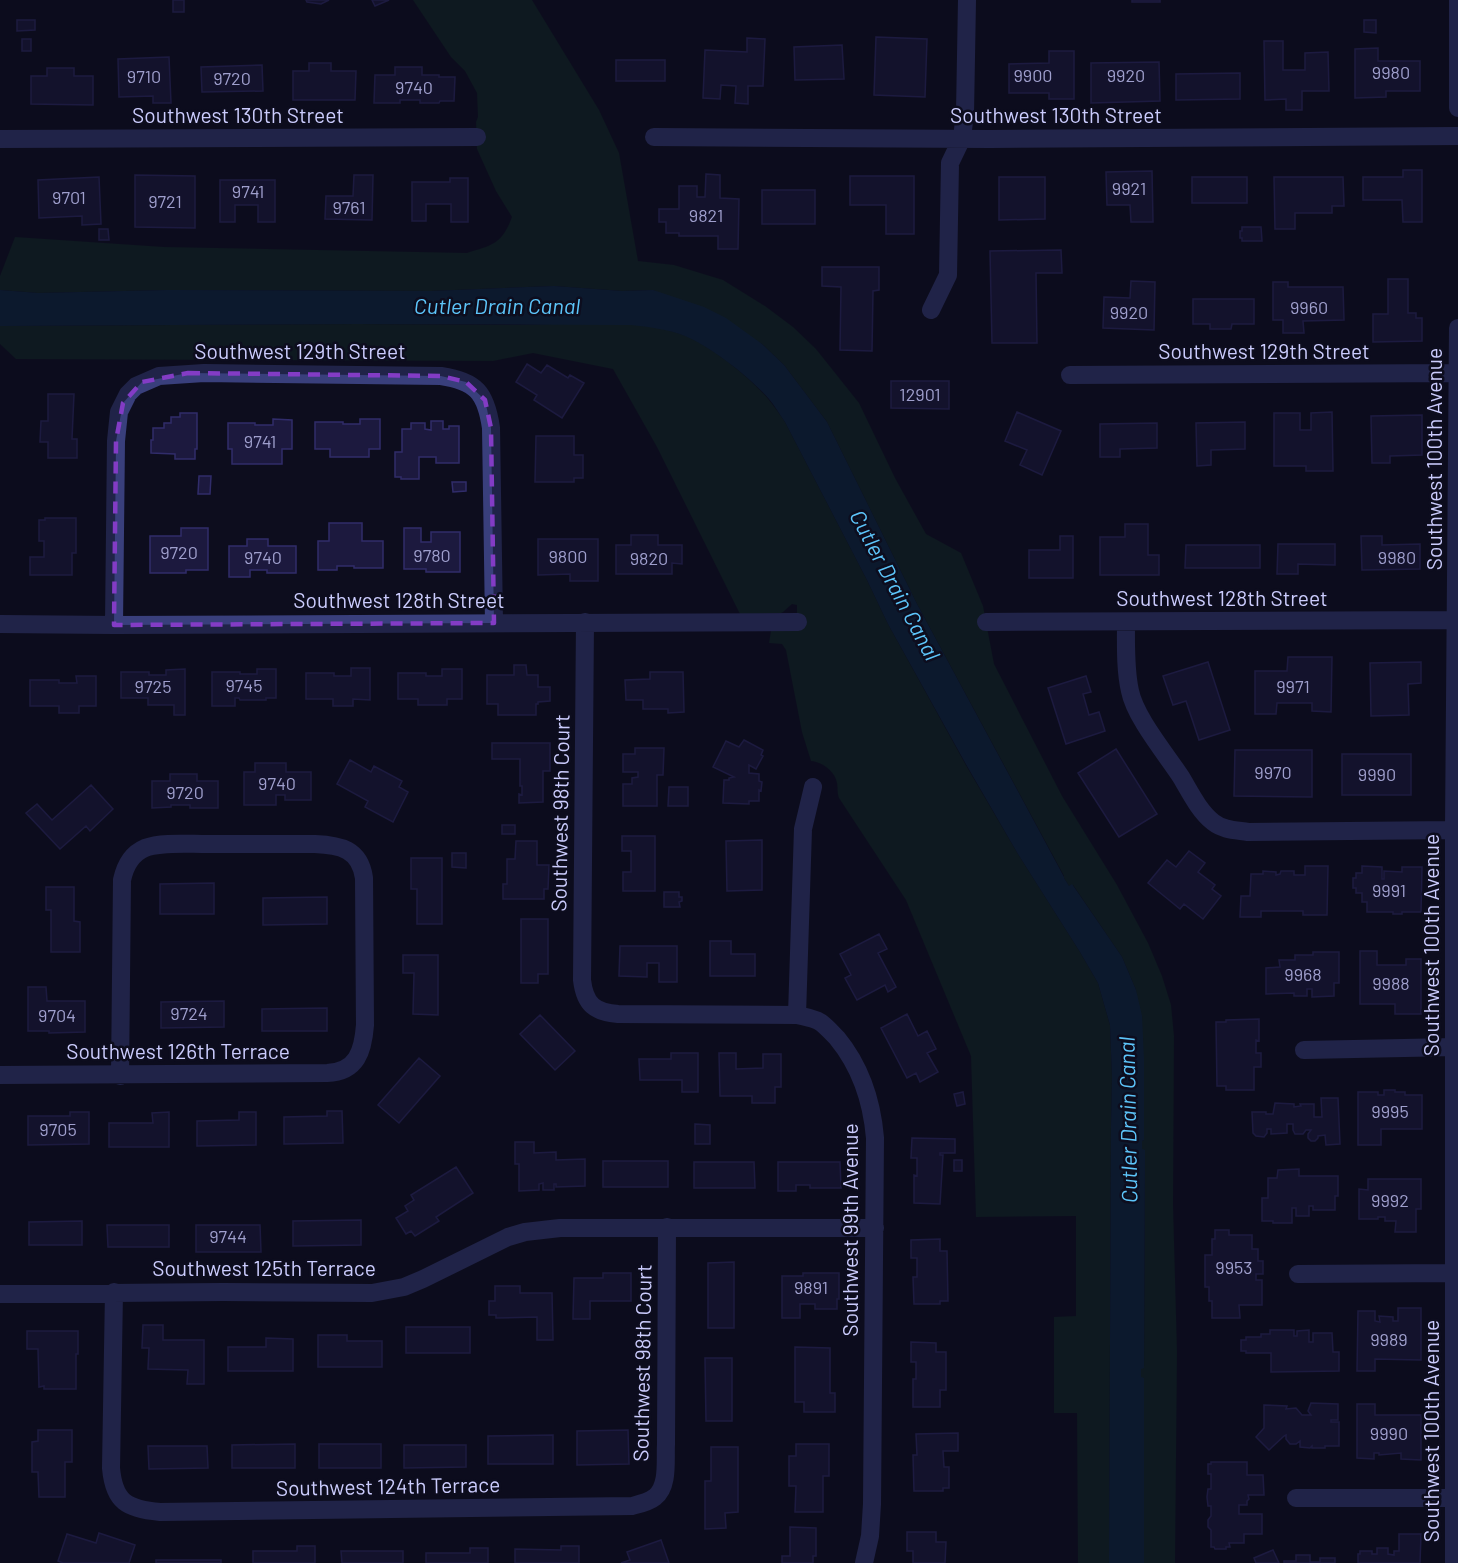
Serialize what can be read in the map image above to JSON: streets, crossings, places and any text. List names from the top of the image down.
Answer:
{
  "streets": {
    "street": [
      "Southwest 130th Street",
      "Southwest 129th Street",
      "Southwest 100th Avenue",
      "Southwest 128th Street",
      "Southwest 98th Court",
      "Southwest 126th Terrace",
      "Southwest 99th Avenue",
      "Southwest 125th Terrace",
      "Southwest 124th Terrace"
    ]
  },
  "crossings": [
    ["Southwest 129th Street", "Southwest 100th Avenue"],
    ["Southwest 129th Street", "Southwest 128th Street"],
    ["Southwest 100th Avenue", "Southwest 128th Street"],
    ["Southwest 128th Street", "Southwest 98th Court"],
    ["Southwest 98th Court", "Southwest 99th Avenue"],
    ["Southwest 98th Court", "Southwest 125th Terrace"],
    ["Southwest 98th Court", "Southwest 124th Terrace"],
    ["Southwest 99th Avenue", "Southwest 125th Terrace"],
    ["Southwest 125th Terrace", "Southwest 124th Terrace"]
  ],
  "water": ["Cutler Drain Canal"],
  "house_numbers": [
    "9980",
    "9900",
    "9920",
    "9710",
    "9720",
    "9740",
    "9921",
    "9741",
    "9701",
    "9721",
    "9761",
    "9821",
    "9960",
    "9920",
    "12901",
    "9741",
    "9720",
    "9780",
    "9800",
    "9740",
    "9980",
    "9820",
    "9745",
    "9725",
    "9971",
    "9970",
    "9990",
    "9740",
    "9720",
    "9991",
    "9968",
    "9988",
    "9724",
    "9704",
    "9995",
    "9705",
    "9992",
    "9744",
    "9953",
    "9891",
    "9989",
    "9990"
  ]
}
